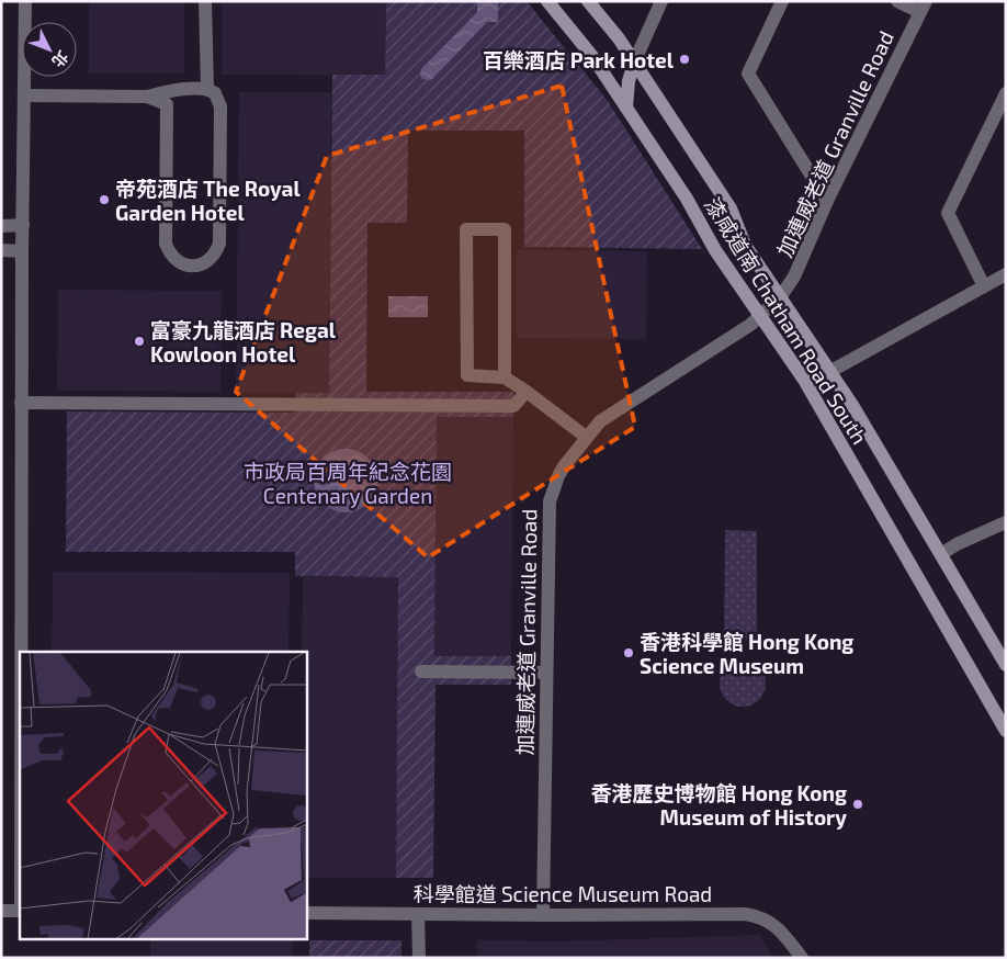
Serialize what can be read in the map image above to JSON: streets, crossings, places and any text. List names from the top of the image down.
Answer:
{
  "streets": {
    "main road": ["漆咸道南 Chatham Road South"],
    "street": ["加連威老道 Granville Road", "科學館道 Science Museum Road"]
  },
  "crossings": [
    ["加連威老道 Granville Road", "漆咸道南 Chatham Road South"],
    ["加連威老道 Granville Road", "科學館道 Science Museum Road"]
  ],
  "parks": ["市政局百周年紀念花園 Centenary Garden"],
  "places": [
    "百樂酒店 Park Hotel",
    "帝苑酒店 The Royal Garden Hotel",
    "富豪九龍酒店 Regal Kowloon Hotel",
    "香港科學館 Hong Kong Science Museum",
    "香港歷史博物館 Hong Kong Museum of History"
  ],
  "north": "bottom right"
}
